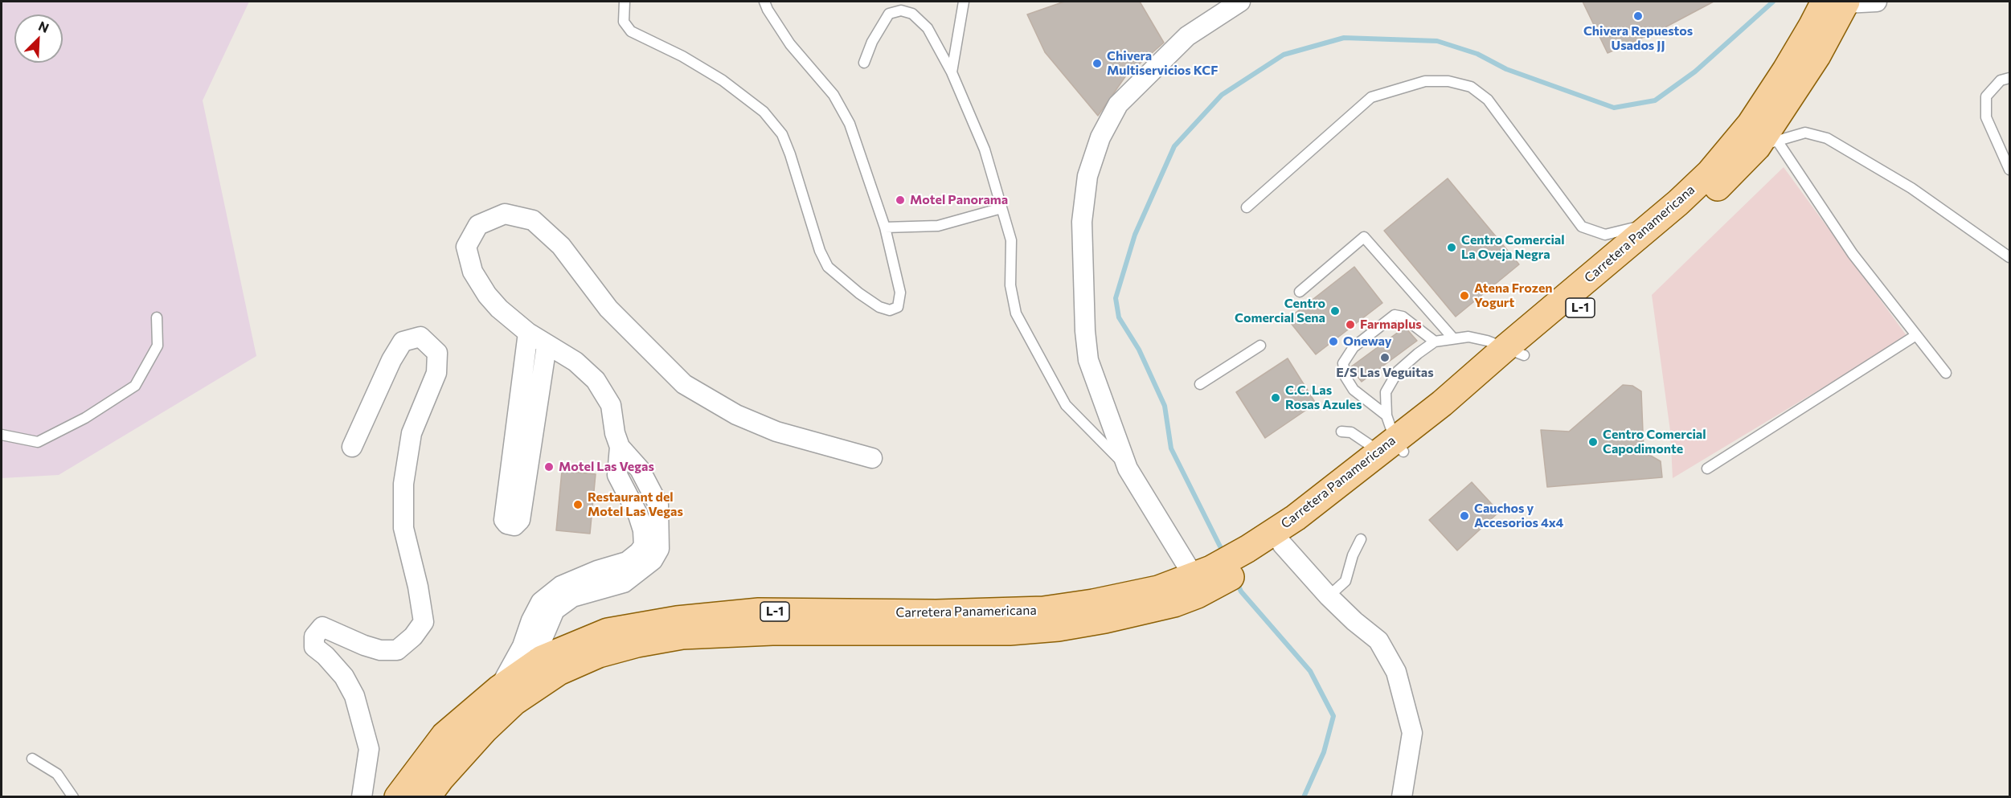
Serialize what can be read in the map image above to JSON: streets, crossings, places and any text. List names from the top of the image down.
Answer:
{
  "streets": {
    "main road": ["Carretera Panamericana", "L-1"]
  },
  "places": [
    "Chivera Repuestos Usados JJ",
    "Chivera Multiservicios KCF",
    "Motel Panorama",
    "Centro Comercial La Oveja Negra",
    "Atena Frozen Yogurt",
    "Centro Comercial Sena",
    "Farmaplus",
    "Oneway",
    "E/S Las Veguitas",
    "C.C. Las Rosas Azules",
    "Centro Comercial Capodimonte",
    "Motel Las Vegas",
    "Restaurant del Motel Las Vegas",
    "Cauchos y Accesorios 4x4"
  ],
  "north": "top right"
}
